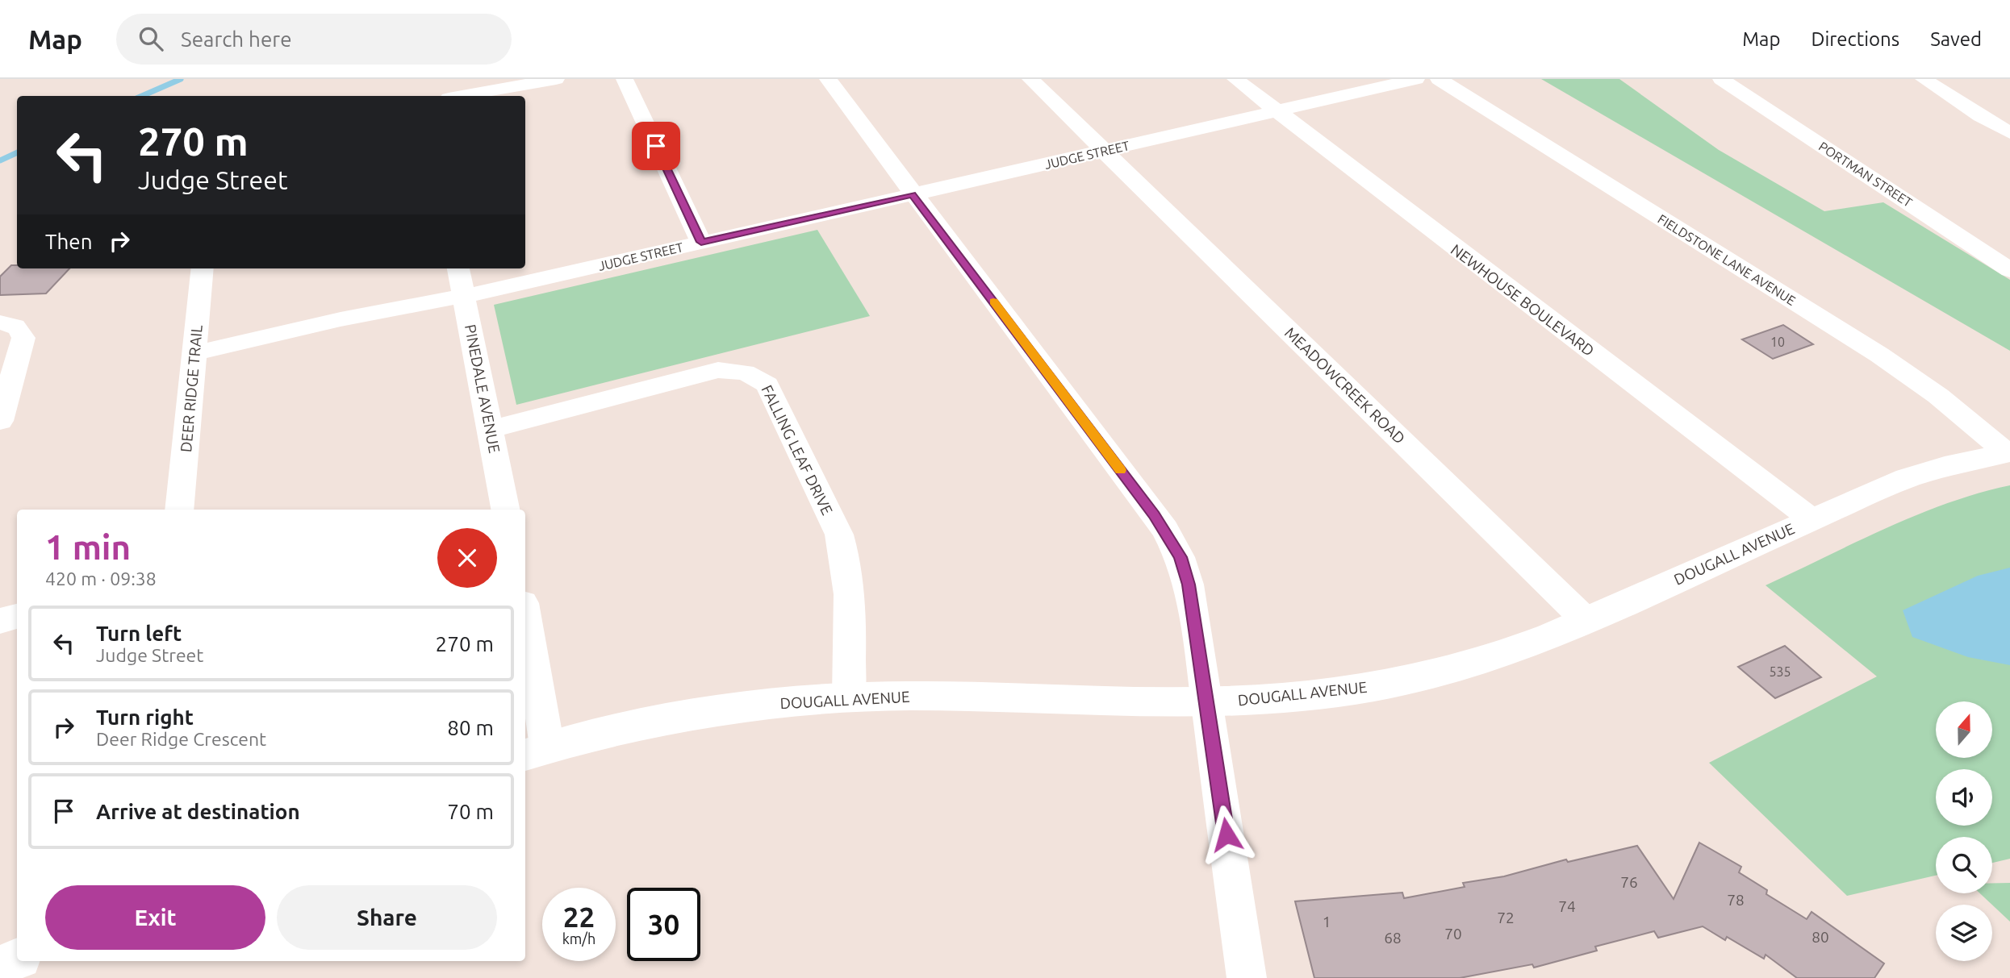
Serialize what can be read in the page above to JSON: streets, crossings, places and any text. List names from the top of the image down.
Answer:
{
  "streets": {
    "street": [
      "JUDGE STREET",
      "PORTMAN STREET",
      "FIELDSTONE LANE AVENUE",
      "NEWHOUSE BOULEVARD",
      "MEADOWCREEK ROAD",
      "DEER RIDGE TRAIL",
      "PINEDALE AVENUE",
      "FALLING LEAF DRIVE",
      "DOUGALL AVENUE"
    ]
  },
  "crossings": [
    ["JUDGE STREET", "NEWHOUSE BOULEVARD"],
    ["JUDGE STREET", "MEADOWCREEK ROAD"],
    ["JUDGE STREET", "DEER RIDGE TRAIL"],
    ["JUDGE STREET", "PINEDALE AVENUE"],
    ["FIELDSTONE LANE AVENUE", "DOUGALL AVENUE"],
    ["NEWHOUSE BOULEVARD", "DOUGALL AVENUE"],
    ["MEADOWCREEK ROAD", "DOUGALL AVENUE"],
    ["PINEDALE AVENUE", "FALLING LEAF DRIVE"],
    ["FALLING LEAF DRIVE", "DOUGALL AVENUE"]
  ],
  "house_numbers": [
    "10",
    "535",
    "76",
    "78",
    "74",
    "72",
    "1",
    "70",
    "80",
    "68"
  ],
  "north": "top",
  "page": {
    "header": "Map",
    "search": "Search here",
    "nav": ["Map", "Directions", "Saved"],
    "turn": ["270 m", "Judge Street"],
    "then": "Then",
    "heading": ["1 min", "420 m · 09:38"],
    "list": [
      {
        "name": "Turn left",
        "note": "Judge Street",
        "value": "270 m"
      },
      {
        "name": "Turn right",
        "note": "Deer Ridge Crescent",
        "value": "80 m"
      },
      {
        "name": "Arrive at destination",
        "value": "70 m"
      }
    ],
    "buttons": ["Exit", "Share"],
    "speed": "22 km/h",
    "limit": "30"
  }
}
